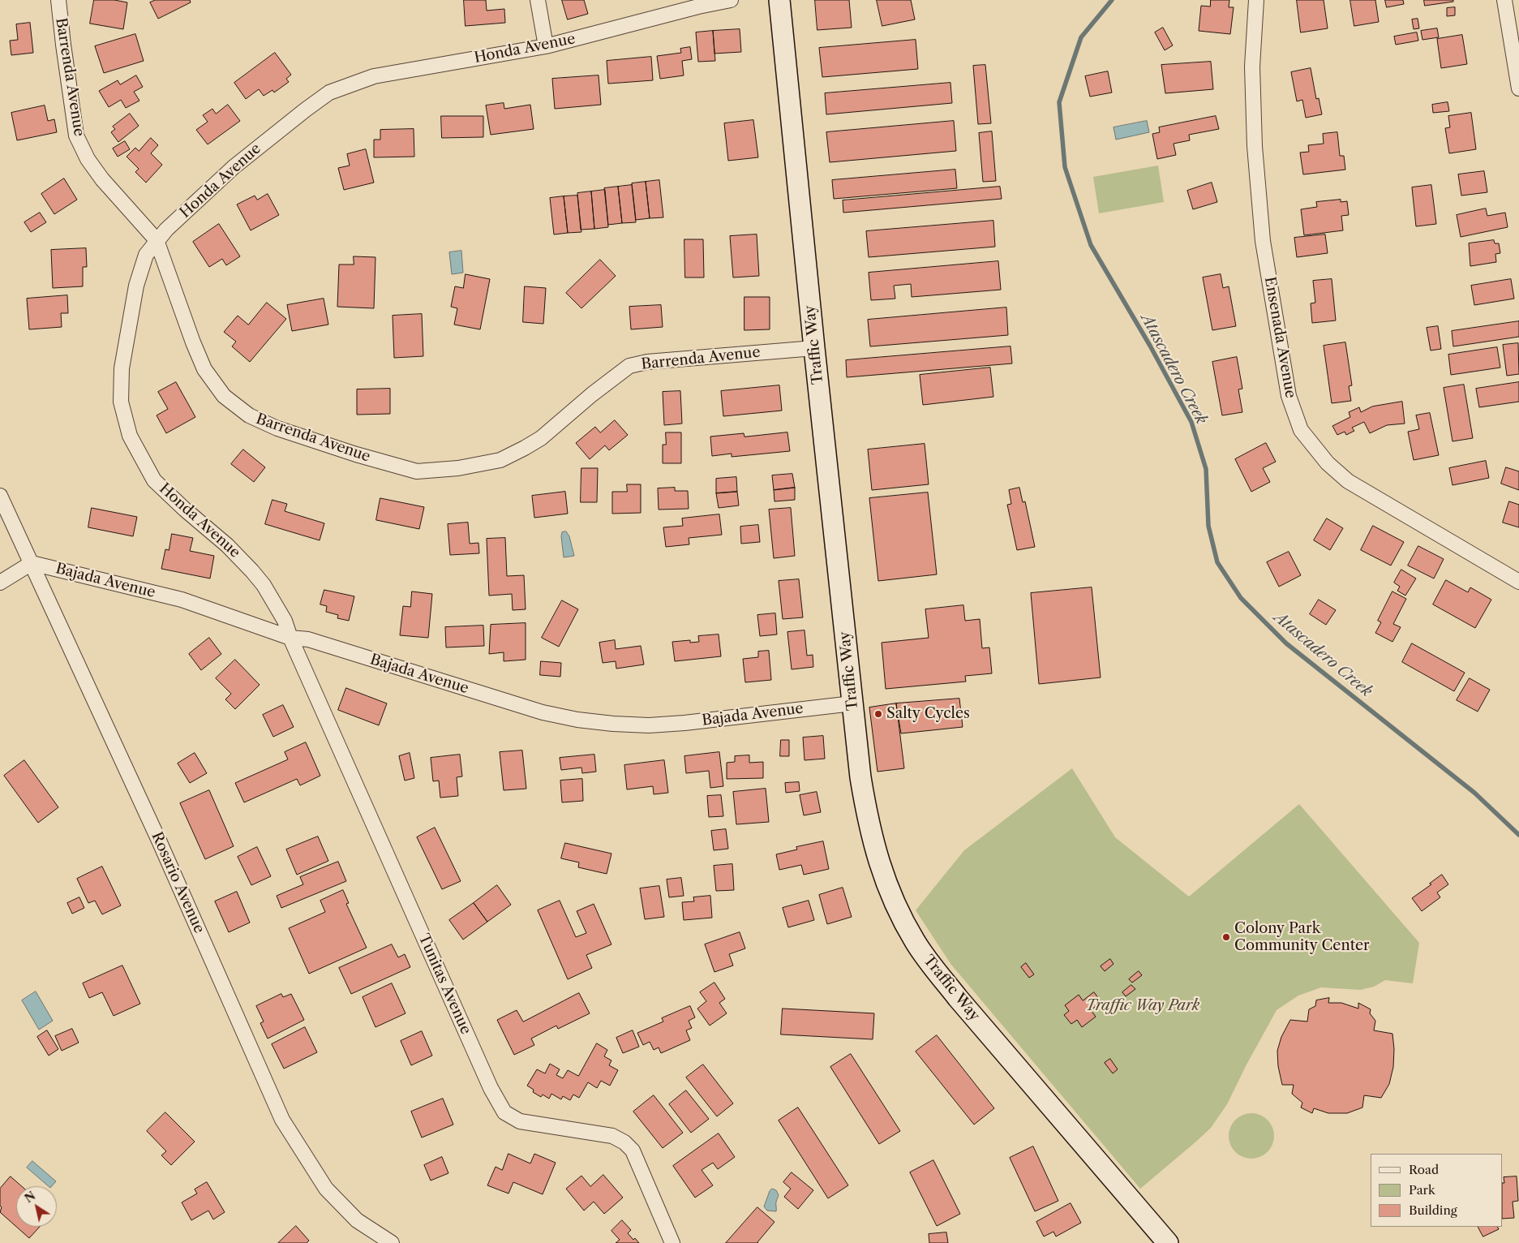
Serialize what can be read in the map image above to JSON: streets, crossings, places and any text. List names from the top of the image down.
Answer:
{
  "streets": {
    "street": [
      "Honda Avenue",
      "Barrenda Avenue",
      "Ensenada Avenue",
      "Traffic Way",
      "Bajada Avenue",
      "Rosario Avenue",
      "Tunitas Avenue"
    ]
  },
  "crossings": [
    ["Honda Avenue", "Barrenda Avenue"],
    ["Honda Avenue", "Bajada Avenue"],
    ["Honda Avenue", "Tunitas Avenue"],
    ["Barrenda Avenue", "Traffic Way"],
    ["Traffic Way", "Bajada Avenue"],
    ["Bajada Avenue", "Rosario Avenue"],
    ["Bajada Avenue", "Tunitas Avenue"]
  ],
  "water": ["Atascadero Creek"],
  "parks": ["Traffic Way Park"],
  "places": ["Salty Cycles", "Colony Park Community Center"],
  "legend": ["Road", "Park", "Building"],
  "north": "top left"
}
